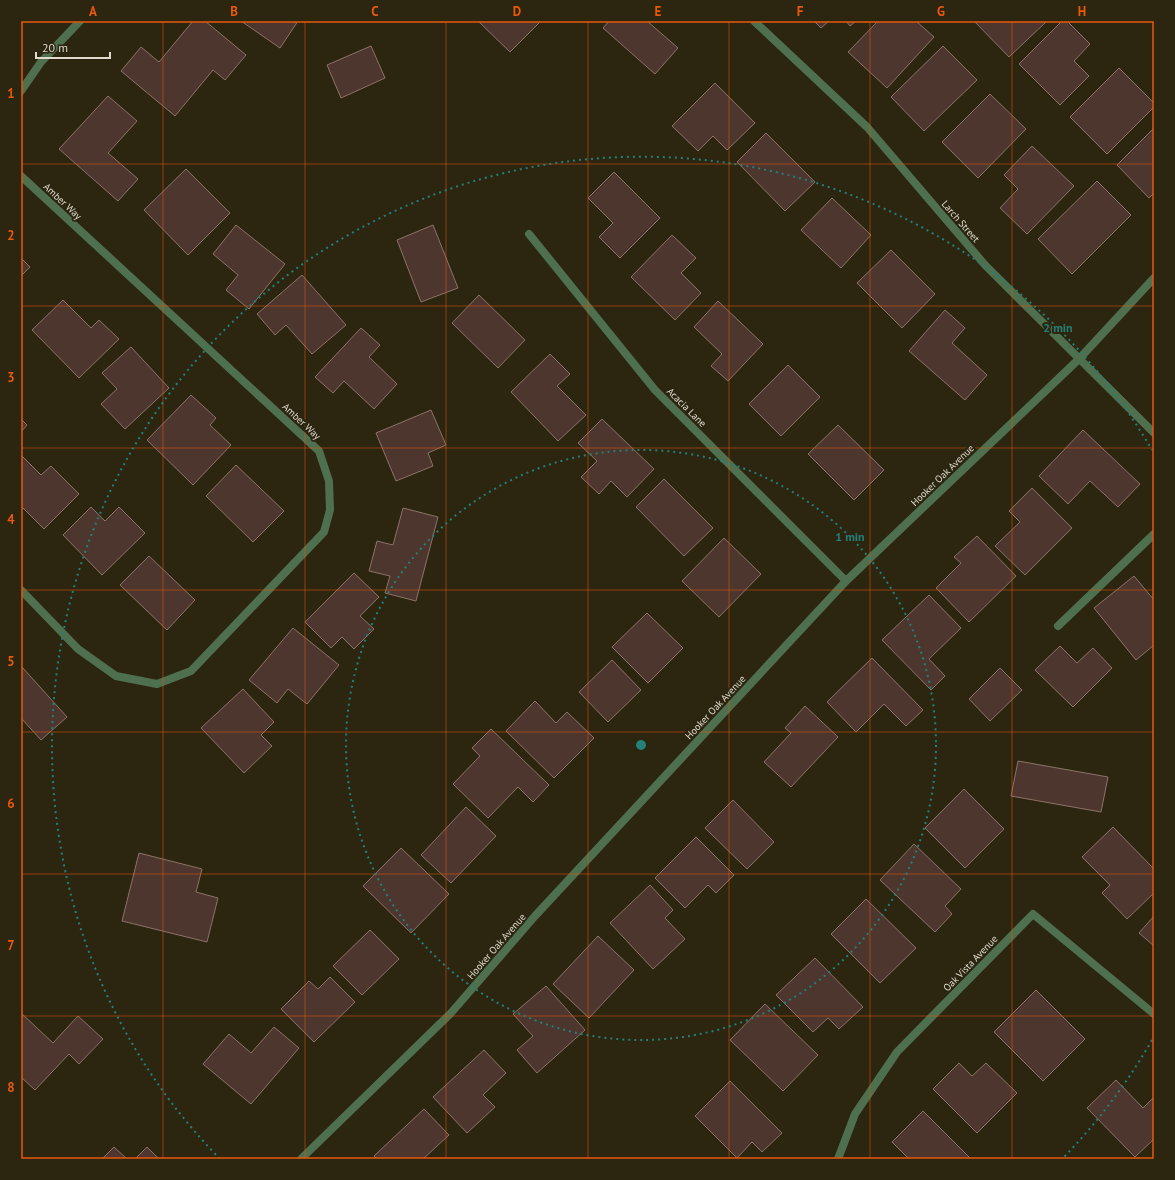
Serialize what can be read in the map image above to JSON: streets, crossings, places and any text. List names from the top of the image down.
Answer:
{
  "streets": {
    "street": [
      "Amber Way",
      "Larch Street",
      "Acacia Lane",
      "Hooker Oak Avenue",
      "Oak Vista Avenue"
    ]
  },
  "crossings": [
    ["Larch Street", "Hooker Oak Avenue"],
    ["Acacia Lane", "Hooker Oak Avenue"]
  ],
  "scale_bar": "20 m",
  "grid": {
    "columns": [
      "A",
      "B",
      "C",
      "D",
      "E",
      "F",
      "G",
      "H"
    ],
    "rows": [
      "1",
      "2",
      "3",
      "4",
      "5",
      "6",
      "7",
      "8"
    ]
  },
  "rings": ["2 min", "1 min"]
}
